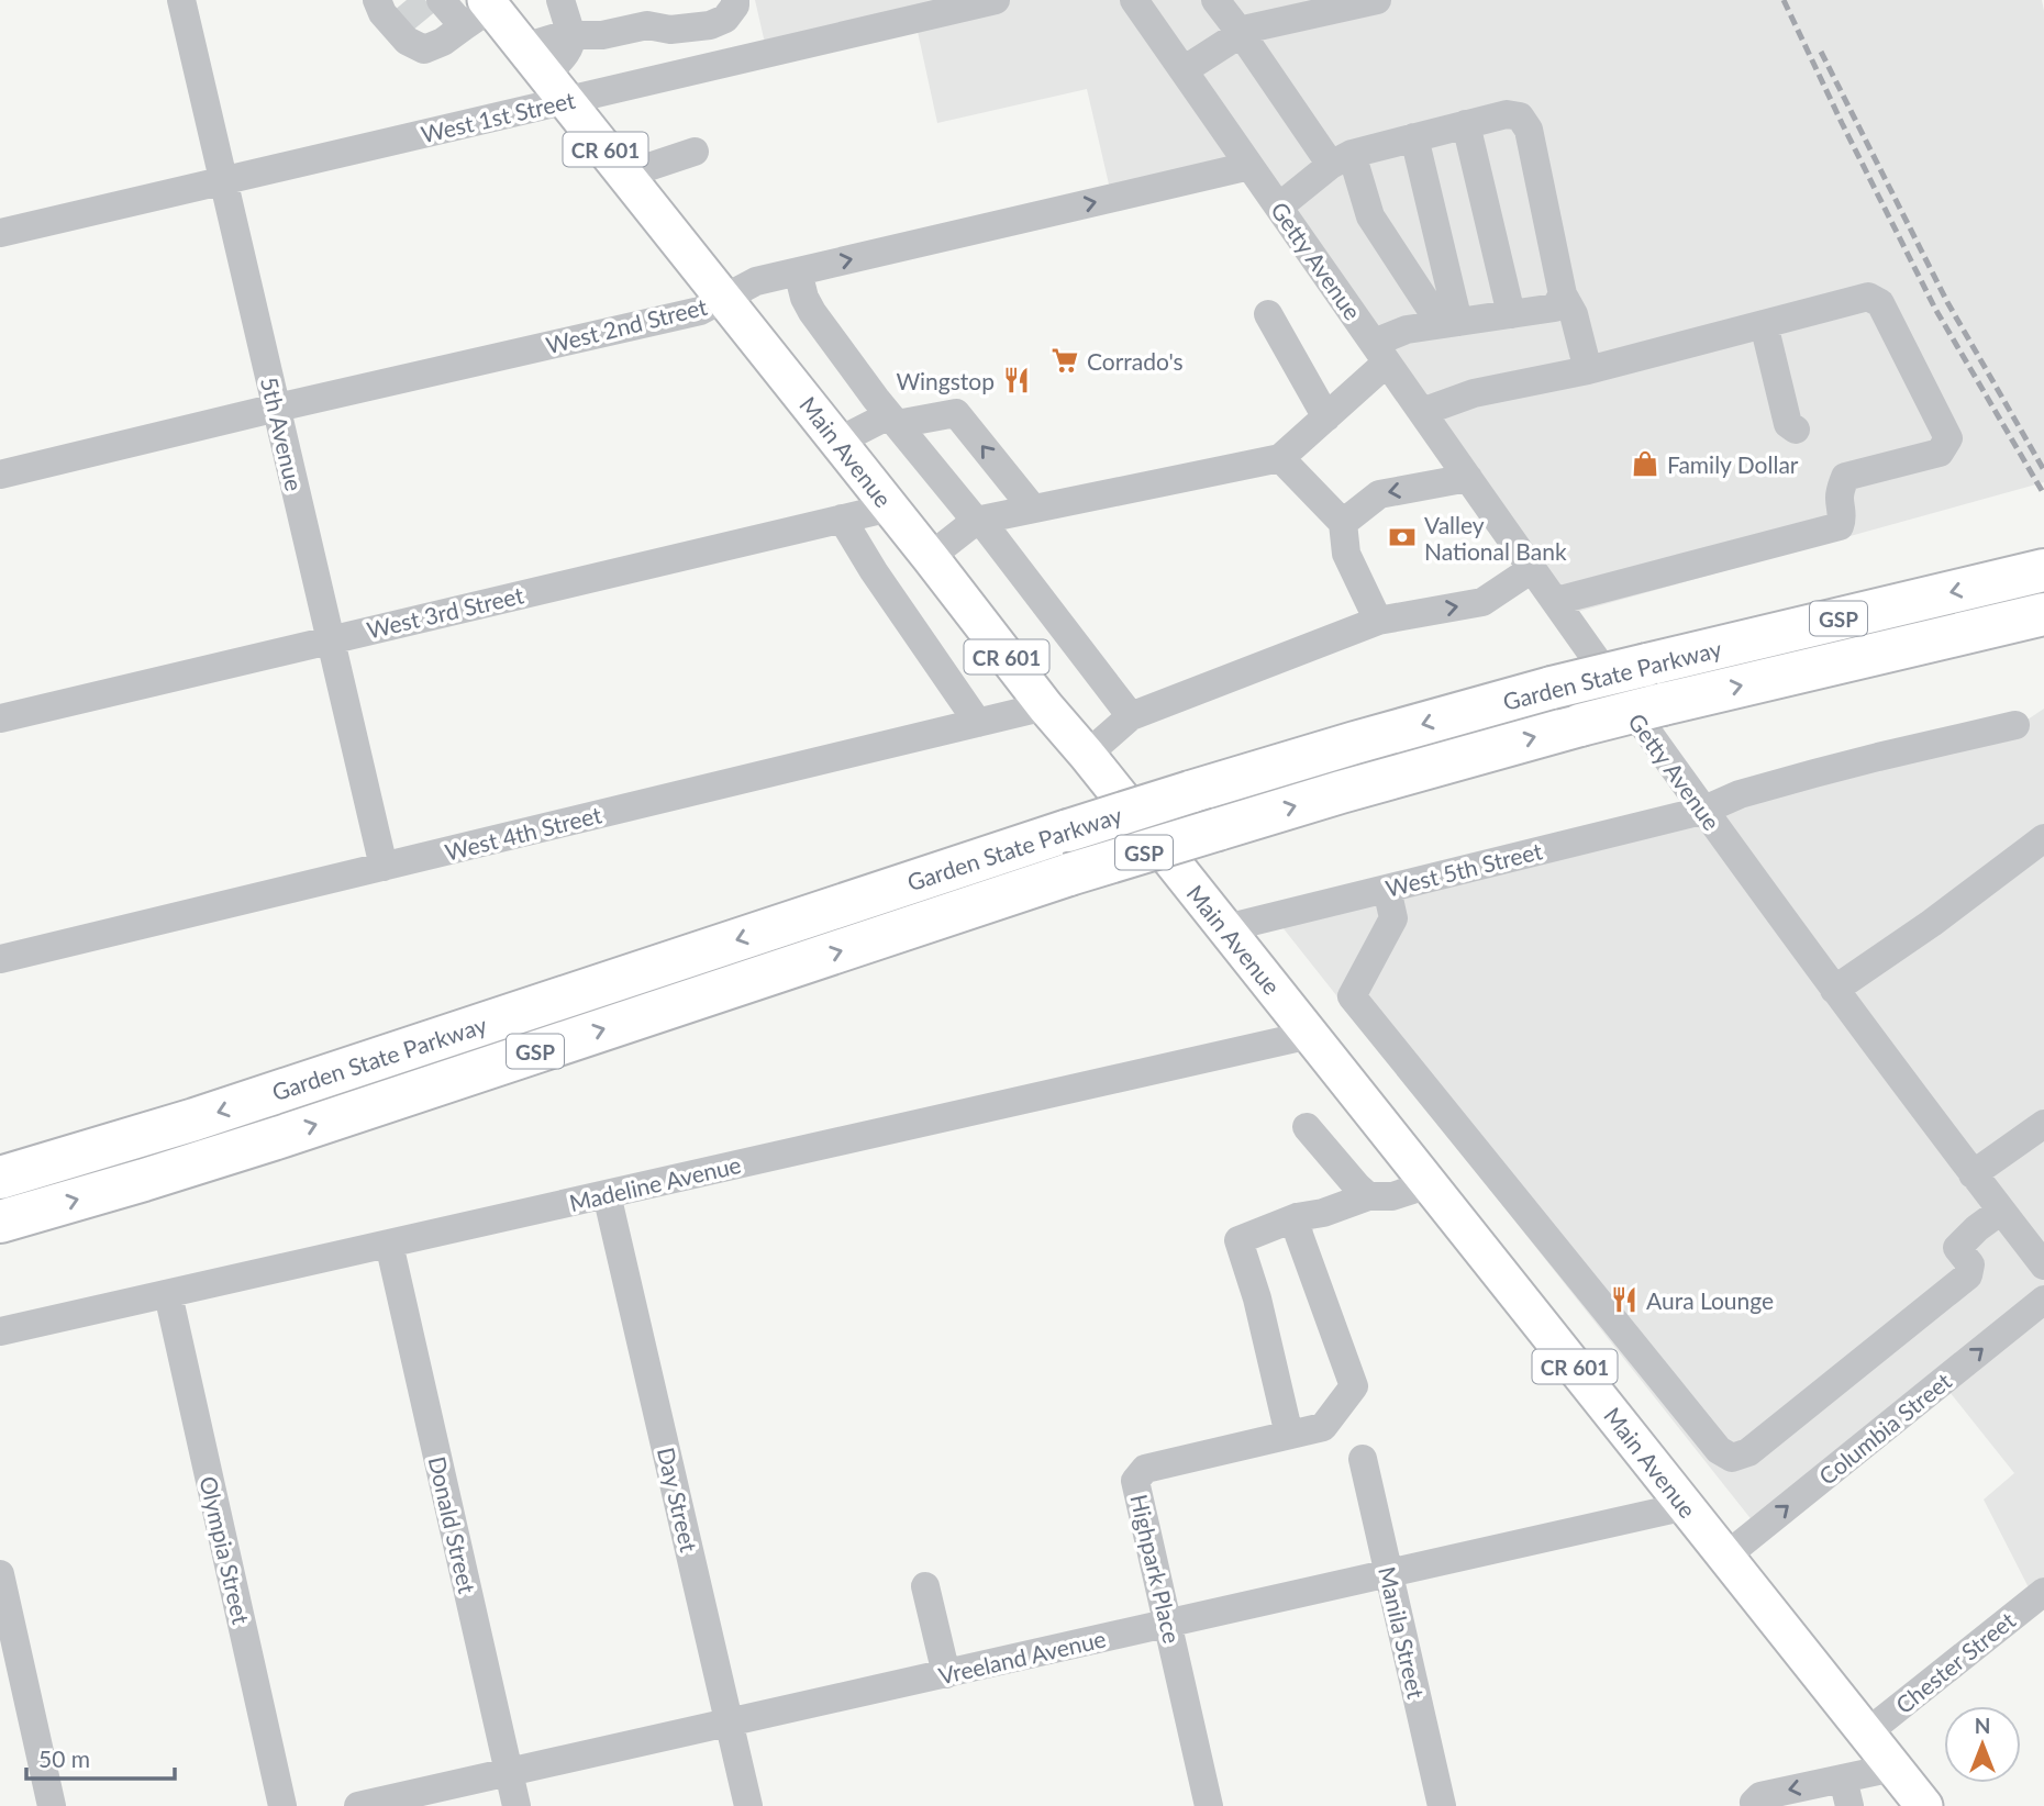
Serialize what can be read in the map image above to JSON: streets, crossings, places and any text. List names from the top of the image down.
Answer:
{
  "streets": {
    "highway": ["GSP", "Garden State Parkway"],
    "main road": ["CR 601", "Main Avenue"],
    "street": [
      "West 1st Street",
      "Getty Avenue",
      "West 2nd Street",
      "5th Avenue",
      "West 3rd Street",
      "West 4th Street",
      "West 5th Street",
      "Madeline Avenue",
      "Columbia Street",
      "Day Street",
      "Donald Street",
      "Olympia Street",
      "Highpark Place",
      "Manila Street",
      "Vreeland Avenue",
      "Chester Street"
    ]
  },
  "crossings": [
    ["West 1st Street", "5th Avenue"],
    ["West 1st Street", "Main Avenue"],
    ["Getty Avenue", "West 2nd Street"],
    ["Getty Avenue", "West 5th Street"],
    ["West 2nd Street", "5th Avenue"],
    ["West 2nd Street", "Main Avenue"],
    ["5th Avenue", "West 3rd Street"],
    ["5th Avenue", "West 4th Street"],
    ["Main Avenue", "West 3rd Street"],
    ["Main Avenue", "West 4th Street"],
    ["Main Avenue", "West 5th Street"],
    ["Main Avenue", "Madeline Avenue"],
    ["Main Avenue", "Columbia Street"],
    ["Main Avenue", "Vreeland Avenue"],
    ["Main Avenue", "Chester Street"],
    ["Madeline Avenue", "Day Street"],
    ["Madeline Avenue", "Donald Street"],
    ["Madeline Avenue", "Olympia Street"],
    ["Day Street", "Vreeland Avenue"],
    ["Donald Street", "Vreeland Avenue"],
    ["Highpark Place", "Vreeland Avenue"],
    ["Manila Street", "Vreeland Avenue"]
  ],
  "one_way": ["West 2nd Street", "Columbia Street"],
  "places": {
    "supermarket": ["Corrado's"],
    "restaurant": ["Wingstop", "Aura Lounge"],
    "shop": ["Family Dollar"],
    "bank": ["Valley National Bank"]
  },
  "scale_bar": "50 m",
  "north": "top"
}
